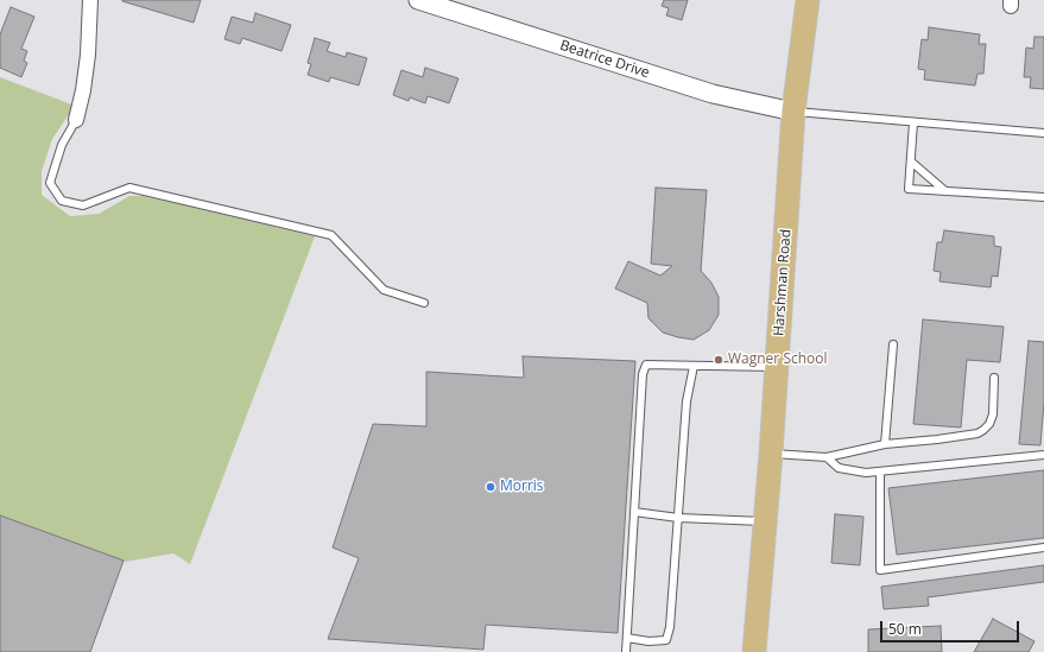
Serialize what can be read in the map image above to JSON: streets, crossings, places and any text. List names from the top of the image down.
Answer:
{
  "streets": {
    "main road": ["Harshman Road"],
    "street": ["Beatrice Drive"]
  },
  "crossings": [
    ["Beatrice Drive", "Harshman Road"]
  ],
  "places": ["Wagner School", "Morris"],
  "scale_bar": "50 m"
}
